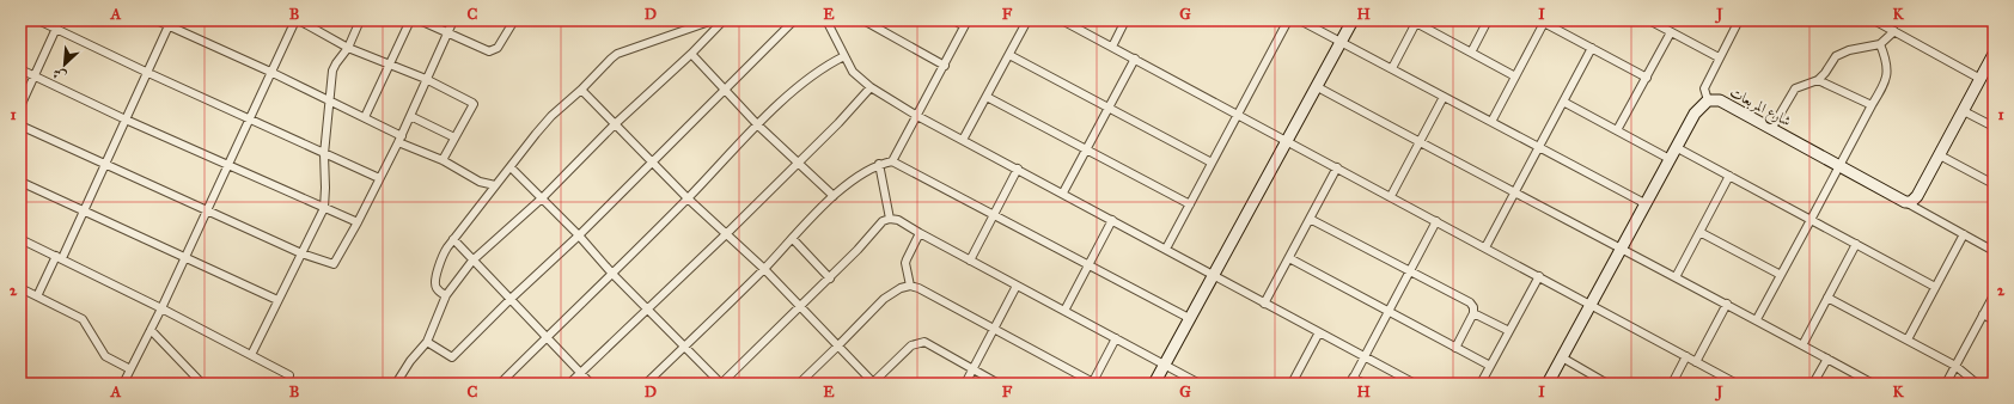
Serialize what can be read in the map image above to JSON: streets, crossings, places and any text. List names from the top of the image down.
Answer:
{
  "streets": {
    "street": ["شارع المربعات"]
  },
  "north": "bottom left",
  "grid": {
    "columns": [
      "A",
      "B",
      "C",
      "D",
      "E",
      "F",
      "G",
      "H",
      "I",
      "J",
      "K"
    ],
    "rows": ["1", "2"]
  }
}
